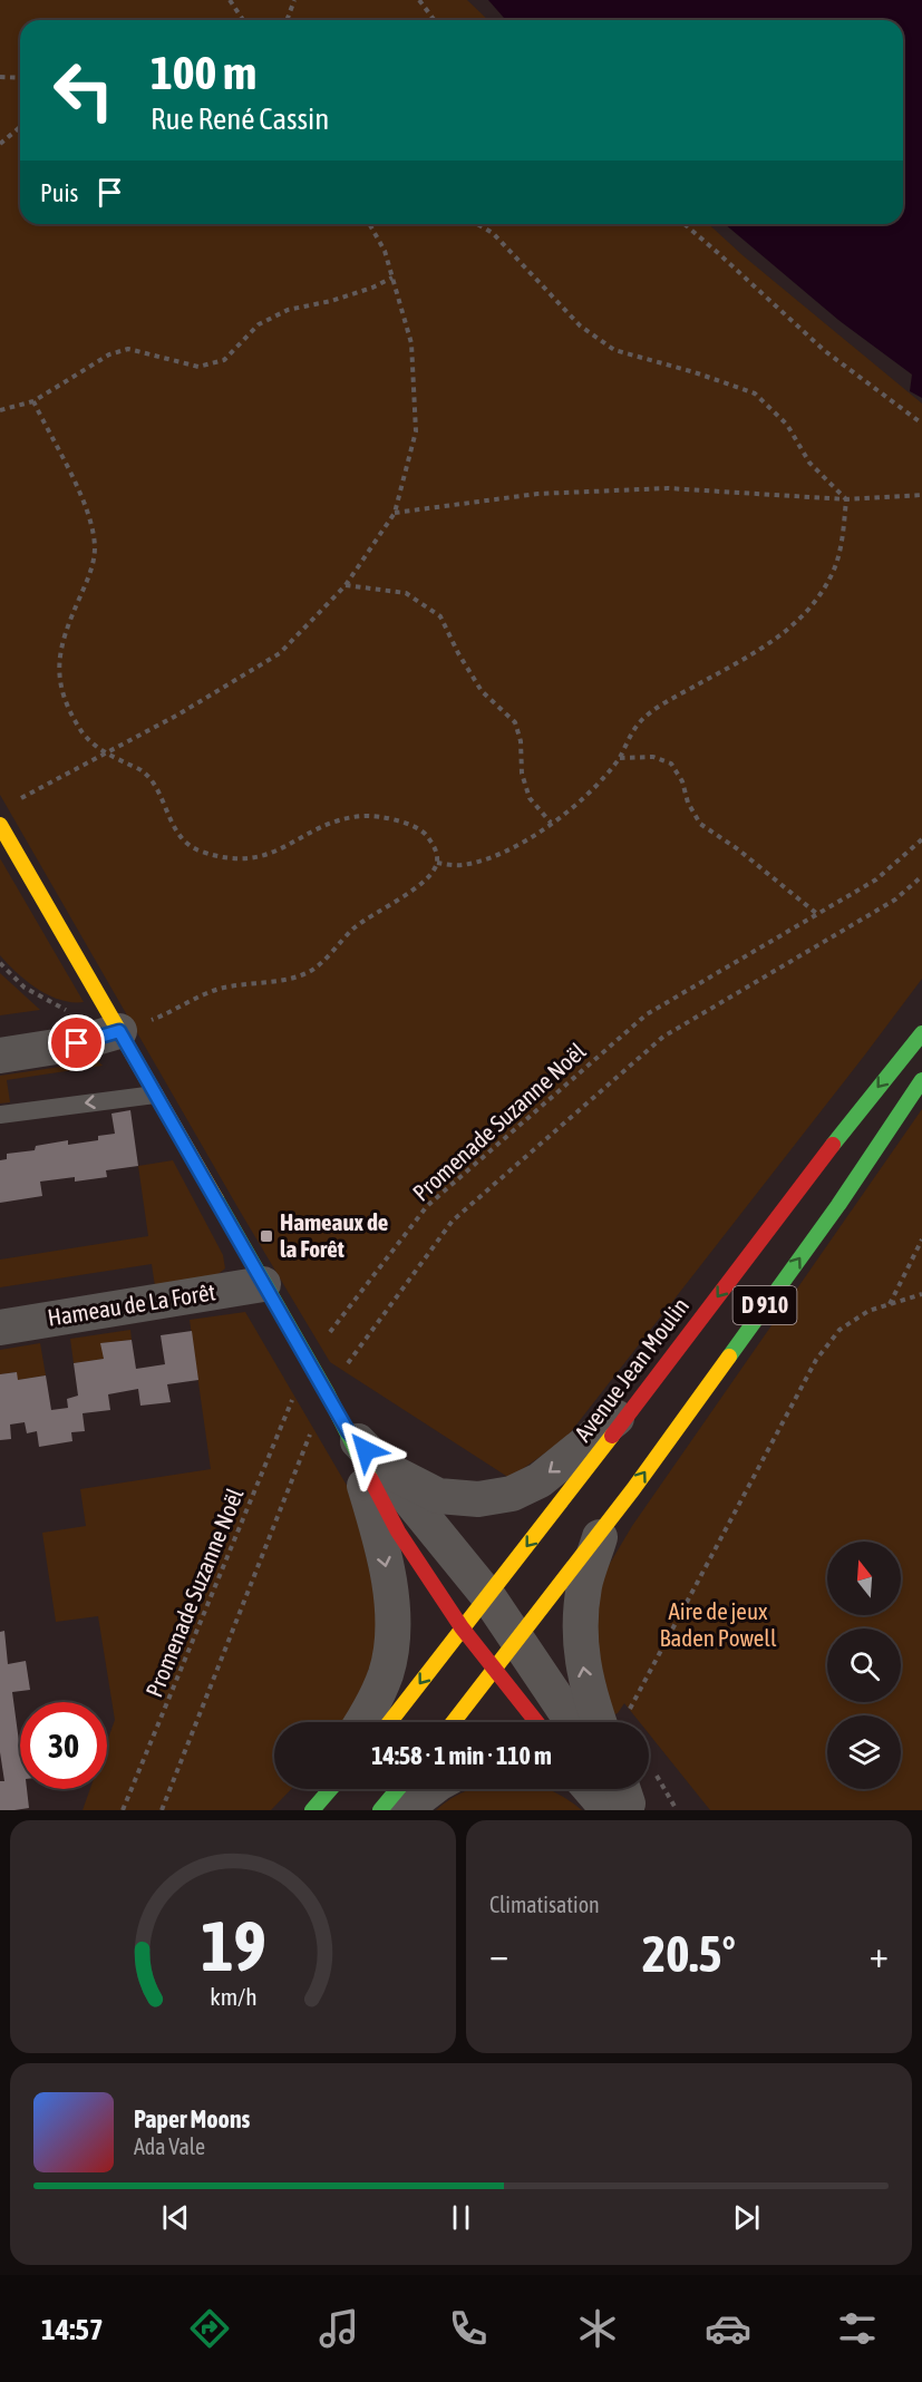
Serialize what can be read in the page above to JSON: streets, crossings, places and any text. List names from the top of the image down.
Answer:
{
  "streets": {
    "main road": ["D 910", "Avenue Jean Moulin"],
    "street": ["Hameau de La Forêt"],
    "path": ["Promenade Suzanne Noël"]
  },
  "parks": ["Aire de jeux Baden Powell"],
  "places": {
    "transit": ["Hameaux de la Forêt"]
  },
  "north": "top",
  "page": {
    "turn": ["100 m", "Rue René Cassin"],
    "then": "Puis",
    "limit": "30",
    "trip": "14:58 · 1 min · 110 m",
    "tile": "Climatisation",
    "heat": ["−", "20.5°", "+"],
    "song": ["Paper Moons", "Ada Vale"],
    "tabs": "14:57",
    "gauge": ["19", "km/h"]
  }
}
